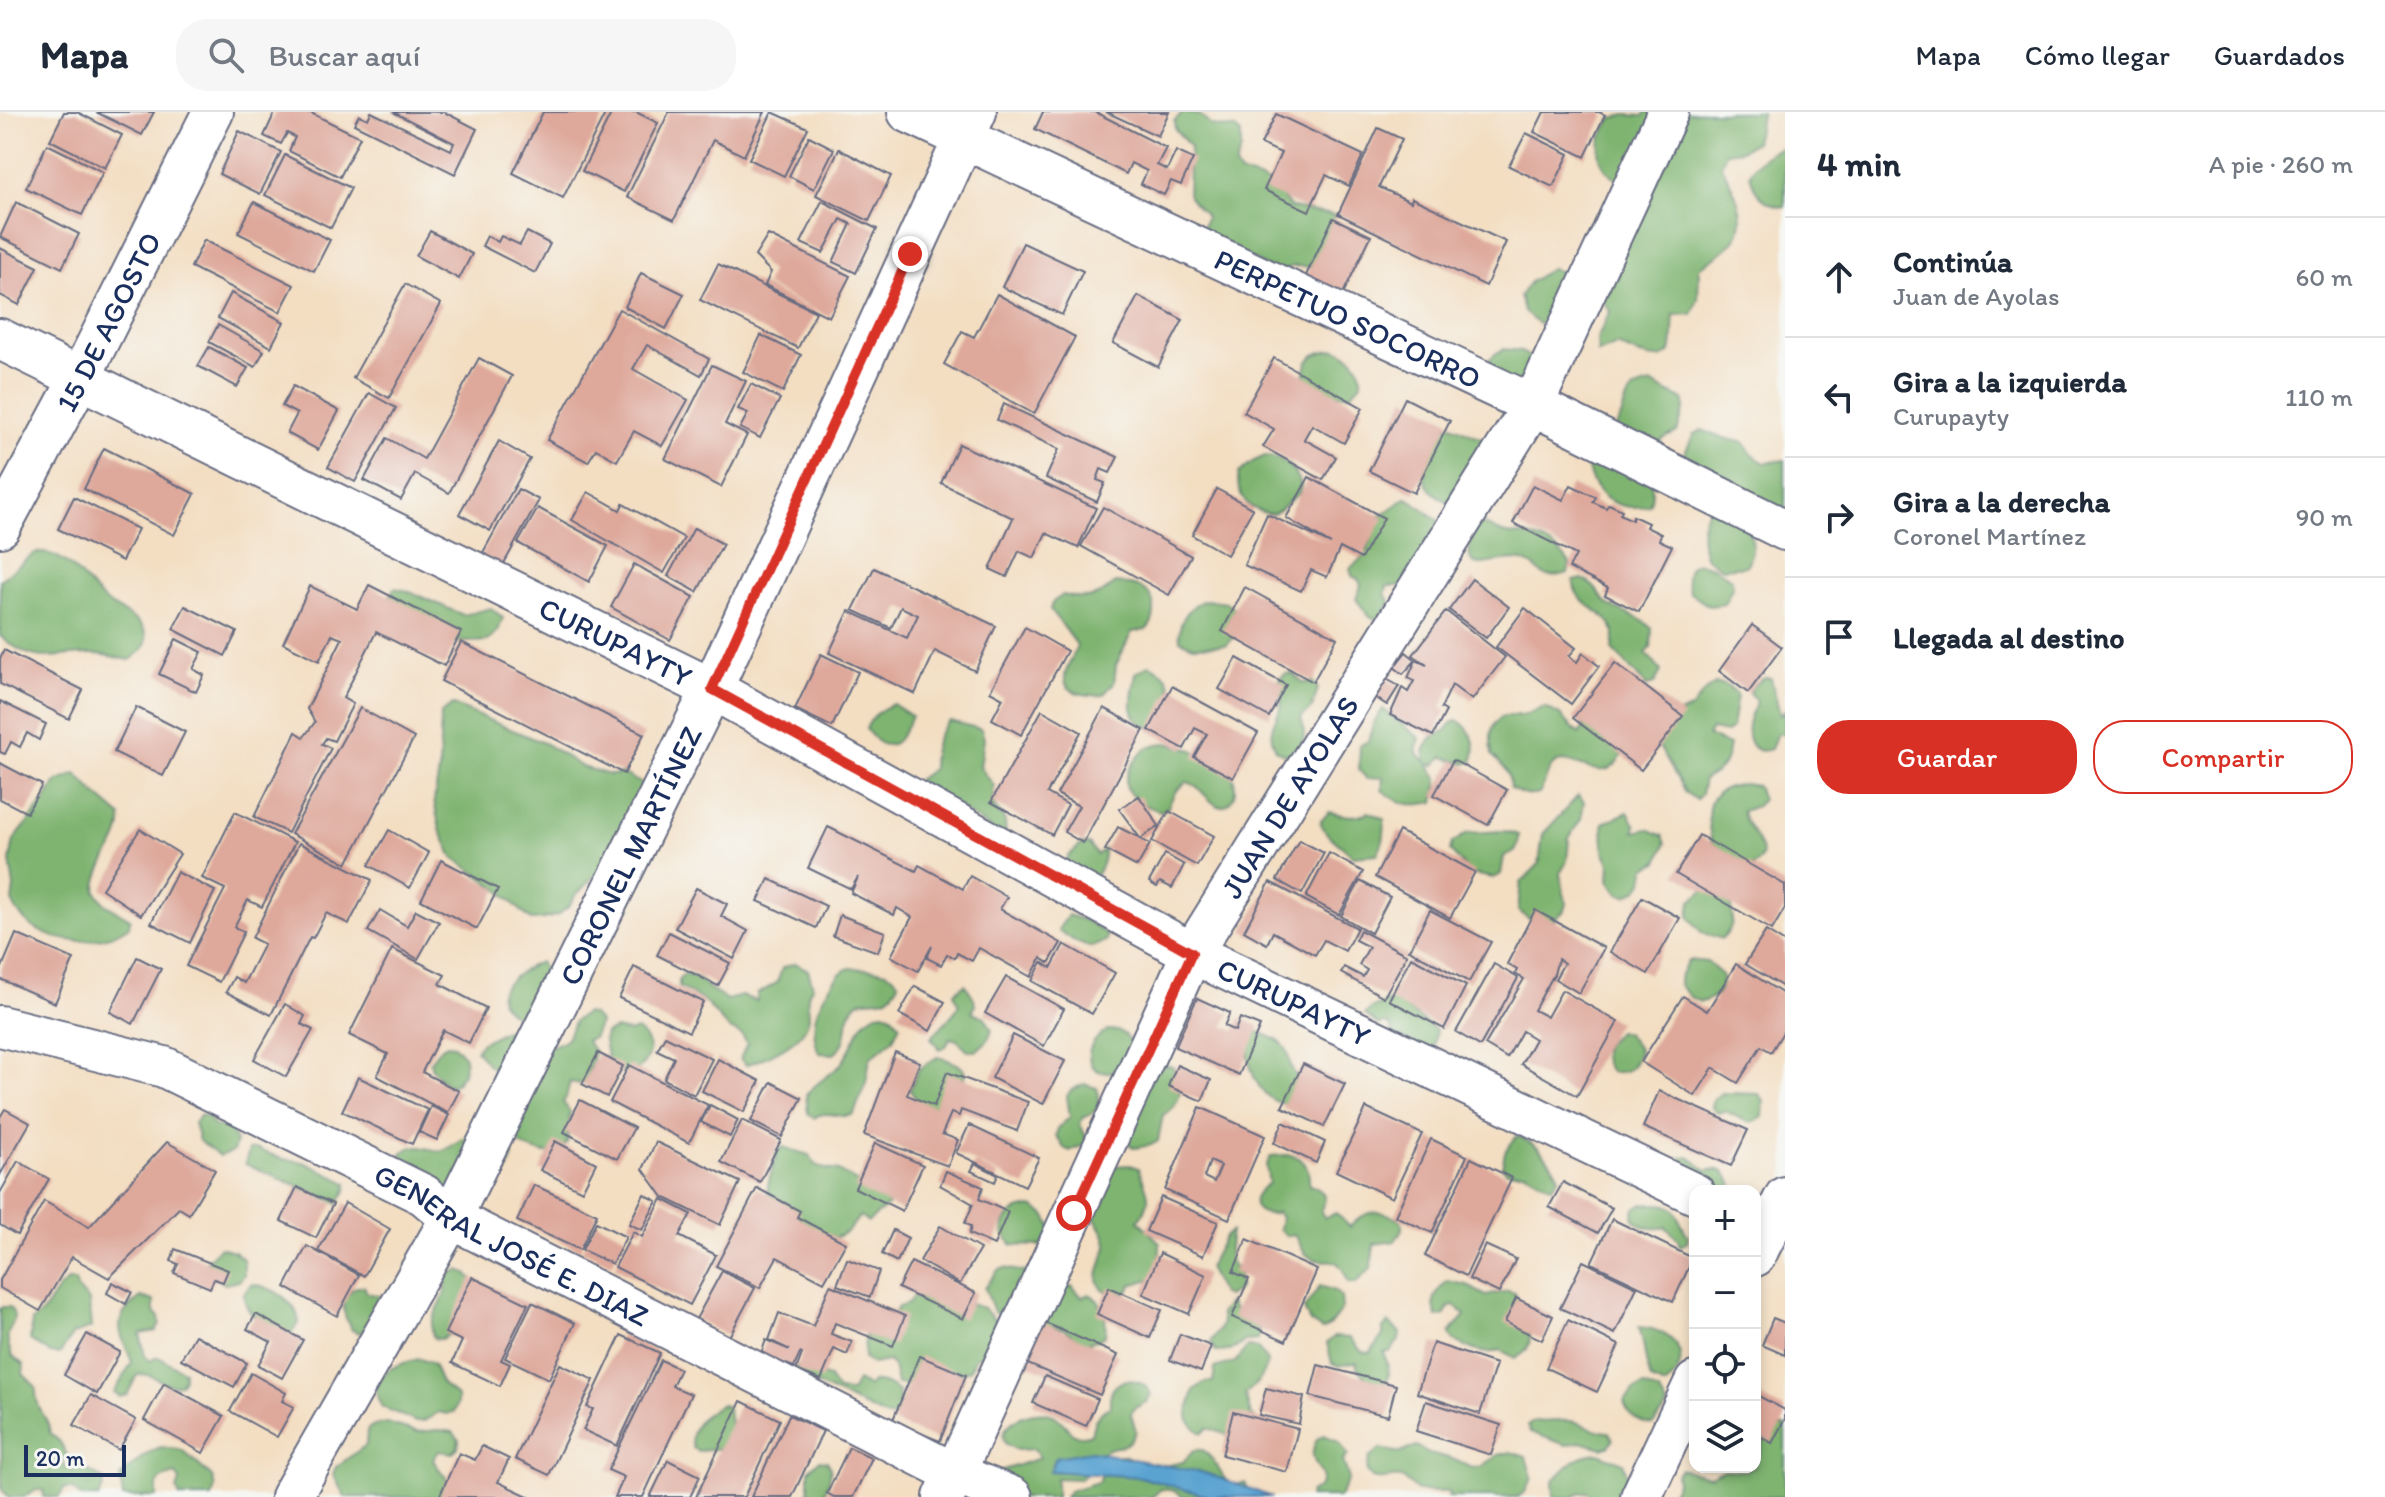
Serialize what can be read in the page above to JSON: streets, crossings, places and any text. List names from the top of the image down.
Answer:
{
  "streets": {
    "street": [
      "PERPETUO SOCORRO",
      "15 DE AGOSTO",
      "CURUPAYTY",
      "JUAN DE AYOLAS",
      "CORONEL MARTÍNEZ",
      "GENERAL JOSÉ E. DIAZ"
    ]
  },
  "crossings": [
    ["PERPETUO SOCORRO", "JUAN DE AYOLAS"],
    ["PERPETUO SOCORRO", "CORONEL MARTÍNEZ"],
    ["15 DE AGOSTO", "CURUPAYTY"],
    ["CURUPAYTY", "JUAN DE AYOLAS"],
    ["CURUPAYTY", "CORONEL MARTÍNEZ"],
    ["JUAN DE AYOLAS", "GENERAL JOSÉ E. DIAZ"],
    ["CORONEL MARTÍNEZ", "GENERAL JOSÉ E. DIAZ"]
  ],
  "scale_bar": "20 m",
  "page": {
    "header": "Mapa",
    "search": "Buscar aquí",
    "nav": ["Mapa", "Cómo llegar", "Guardados"],
    "heading": ["4 min", "A pie · 260 m"],
    "list": [
      ["Continúa", "Juan de Ayolas", "60 m"],
      ["Gira a la izquierda", "Curupayty", "110 m"],
      ["Gira a la derecha", "Coronel Martínez", "90 m"],
      "Llegada al destino"
    ],
    "buttons": ["Guardar", "Compartir"],
    "map_buttons": ["+", "−"],
    "scale": "20 m"
  }
}
